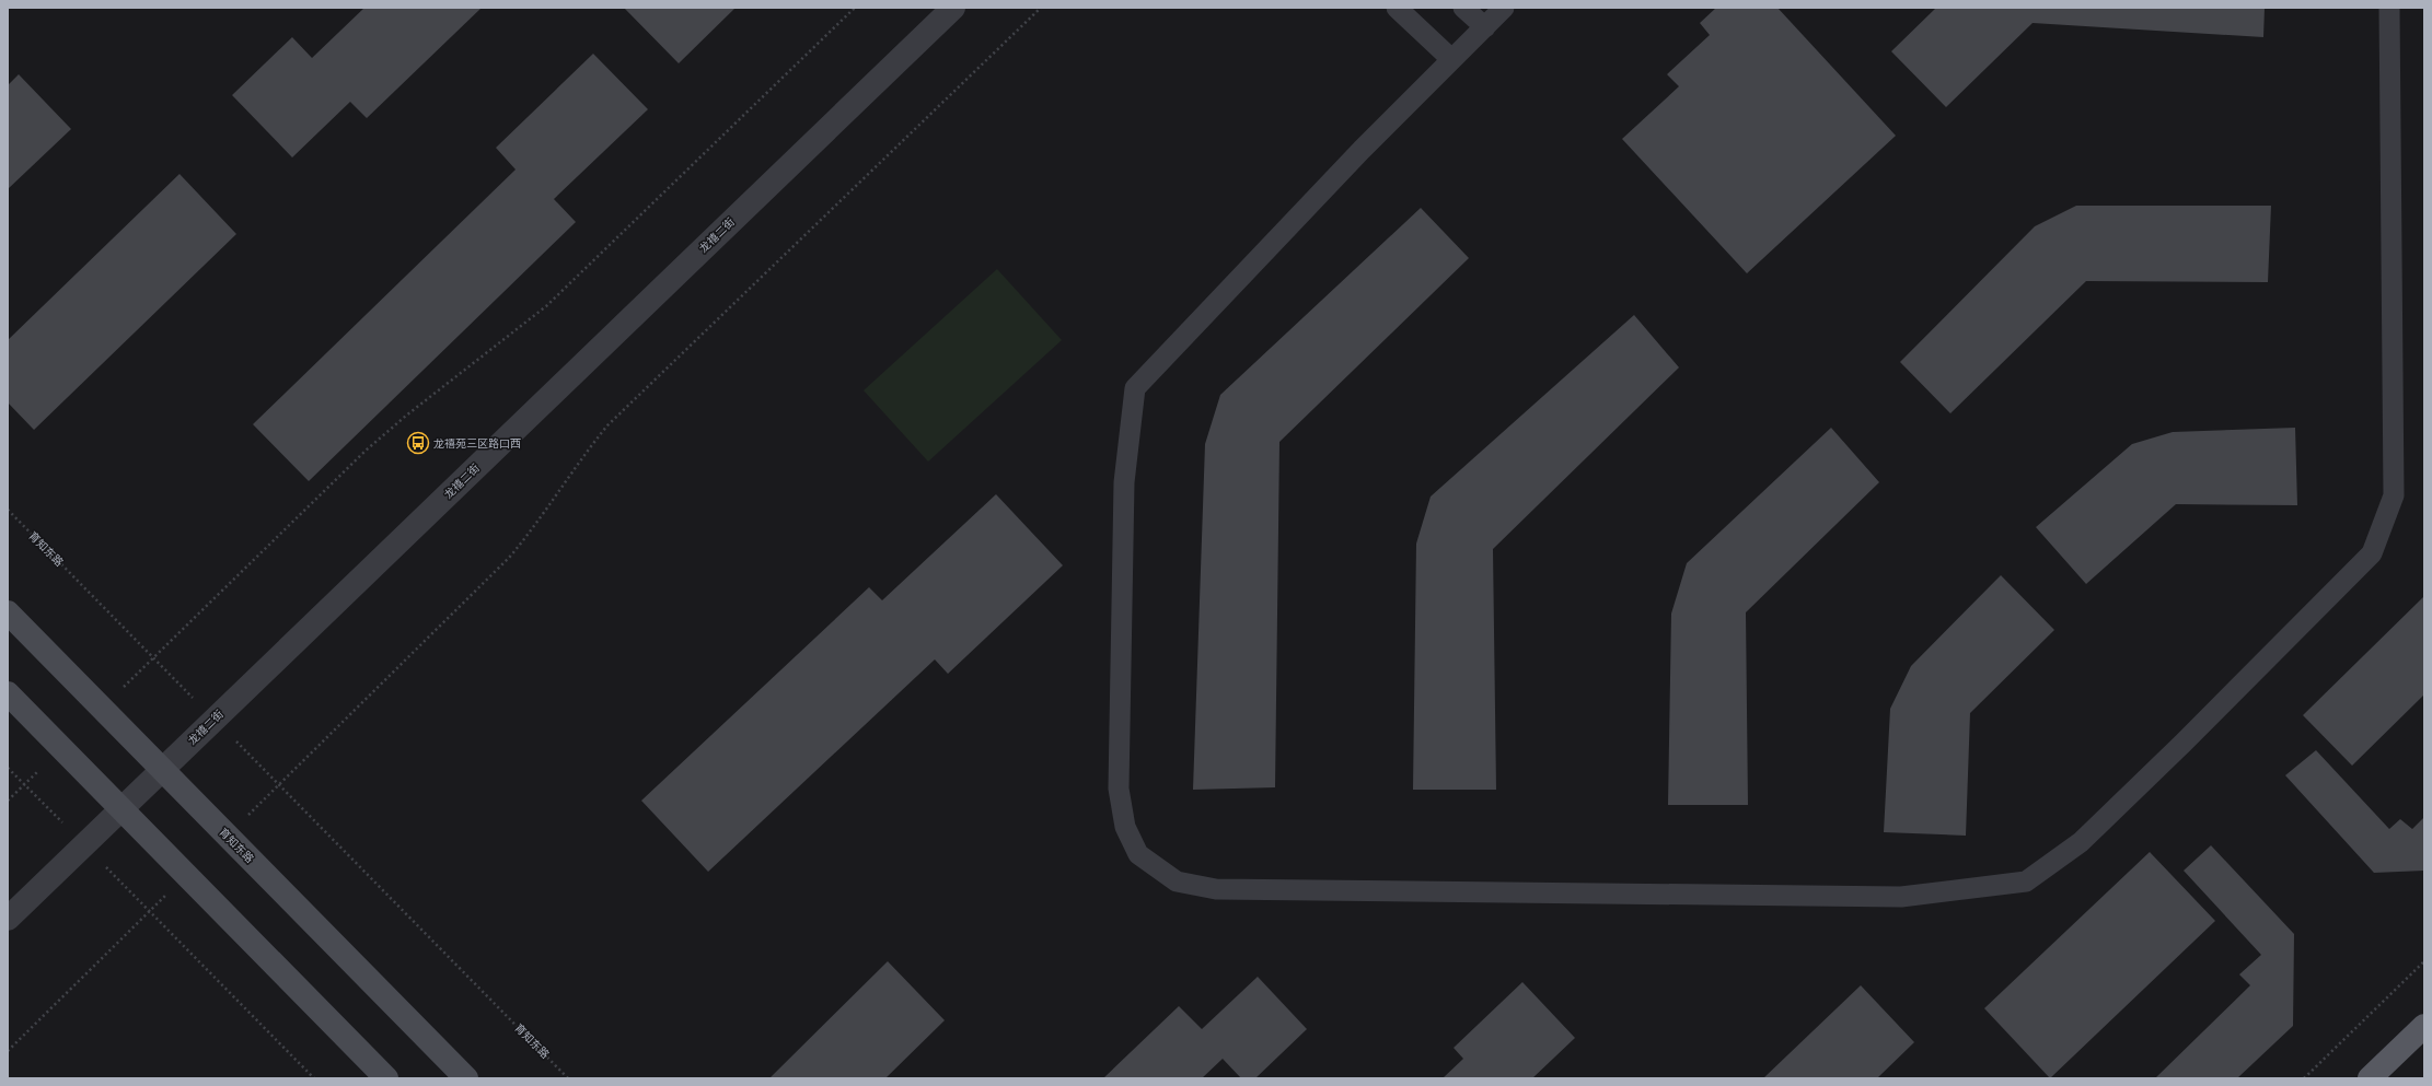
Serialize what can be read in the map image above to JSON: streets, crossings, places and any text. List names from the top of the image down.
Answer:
{
  "streets": {
    "main road": ["育知东路"],
    "street": ["龙禧二街"]
  },
  "crossings": [
    ["龙禧二街", "育知东路"]
  ],
  "places": {
    "bus stop": ["龙禧苑三区路口西"]
  }
}
